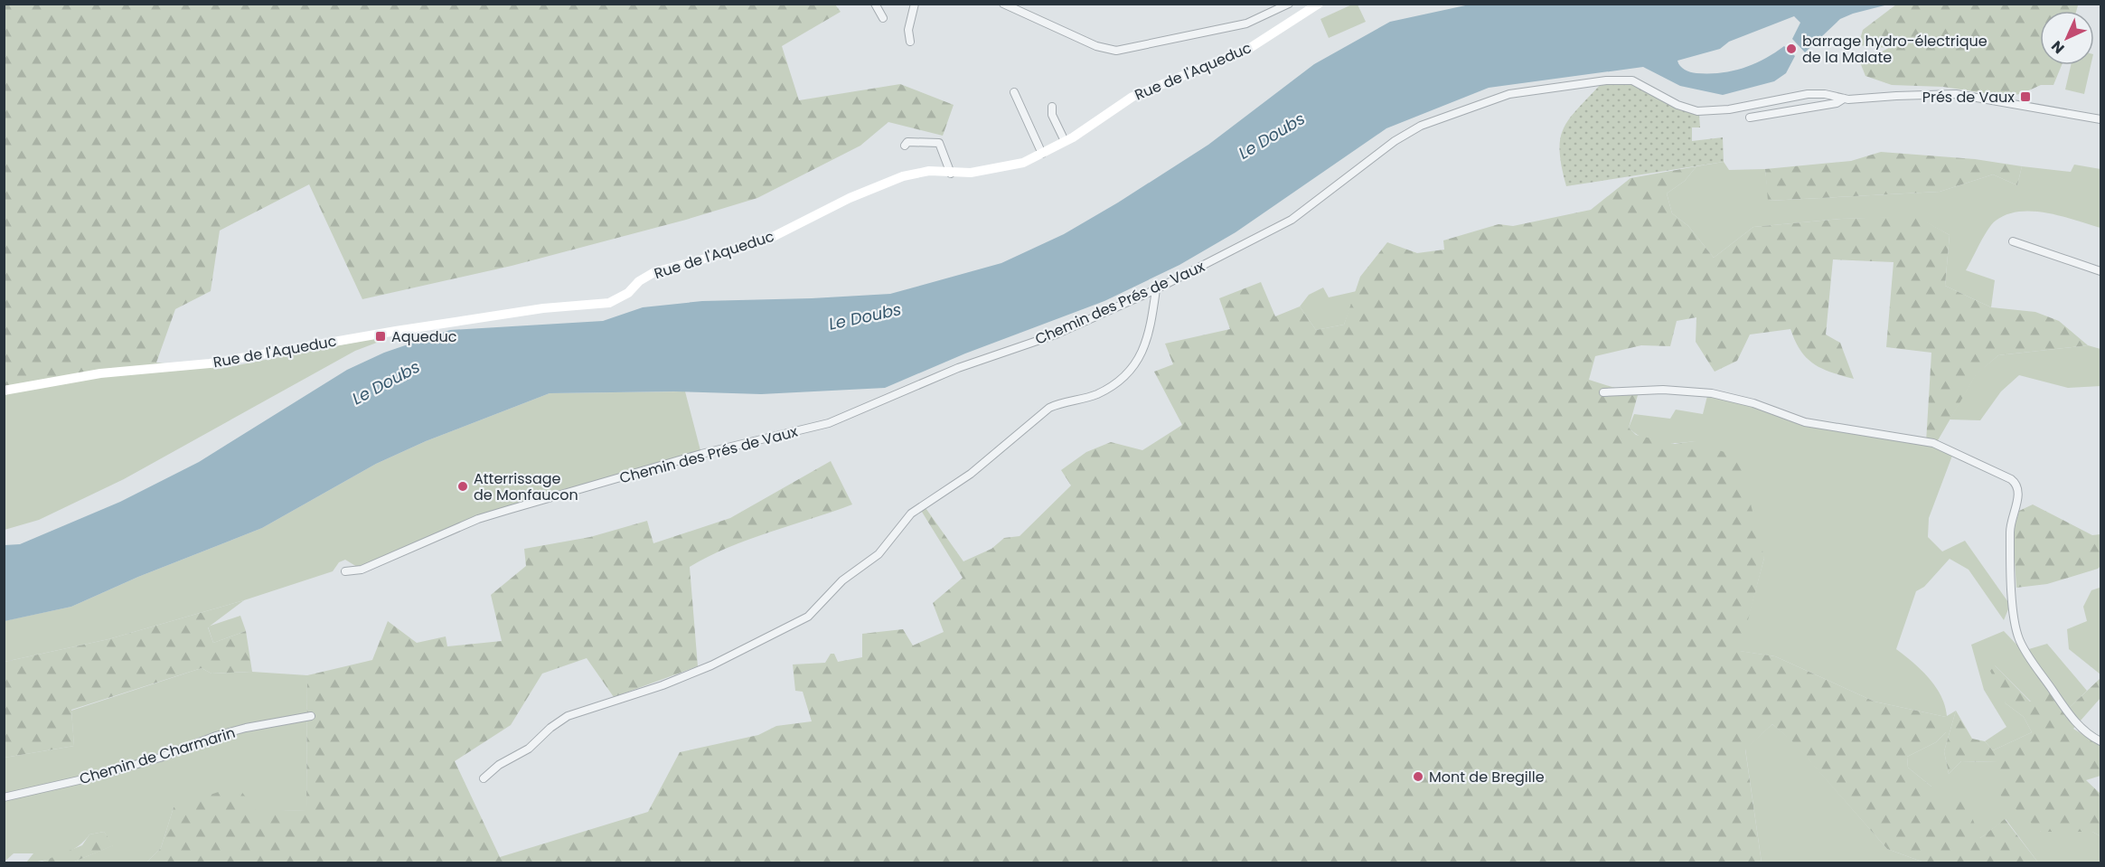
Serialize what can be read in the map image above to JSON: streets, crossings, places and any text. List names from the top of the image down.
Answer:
{
  "streets": {
    "street": ["Rue de l'Aqueduc", "Chemin des Prés de Vaux", "Chemin de Charmarin"]
  },
  "water": ["Le Doubs"],
  "places": {
    "other": ["barrage hydro-électrique de la Malate", "Atterrissage de Monfaucon", "Mont de Bregille"],
    "transit": ["Prés de Vaux", "Aqueduc"]
  },
  "north": "bottom left"
}
